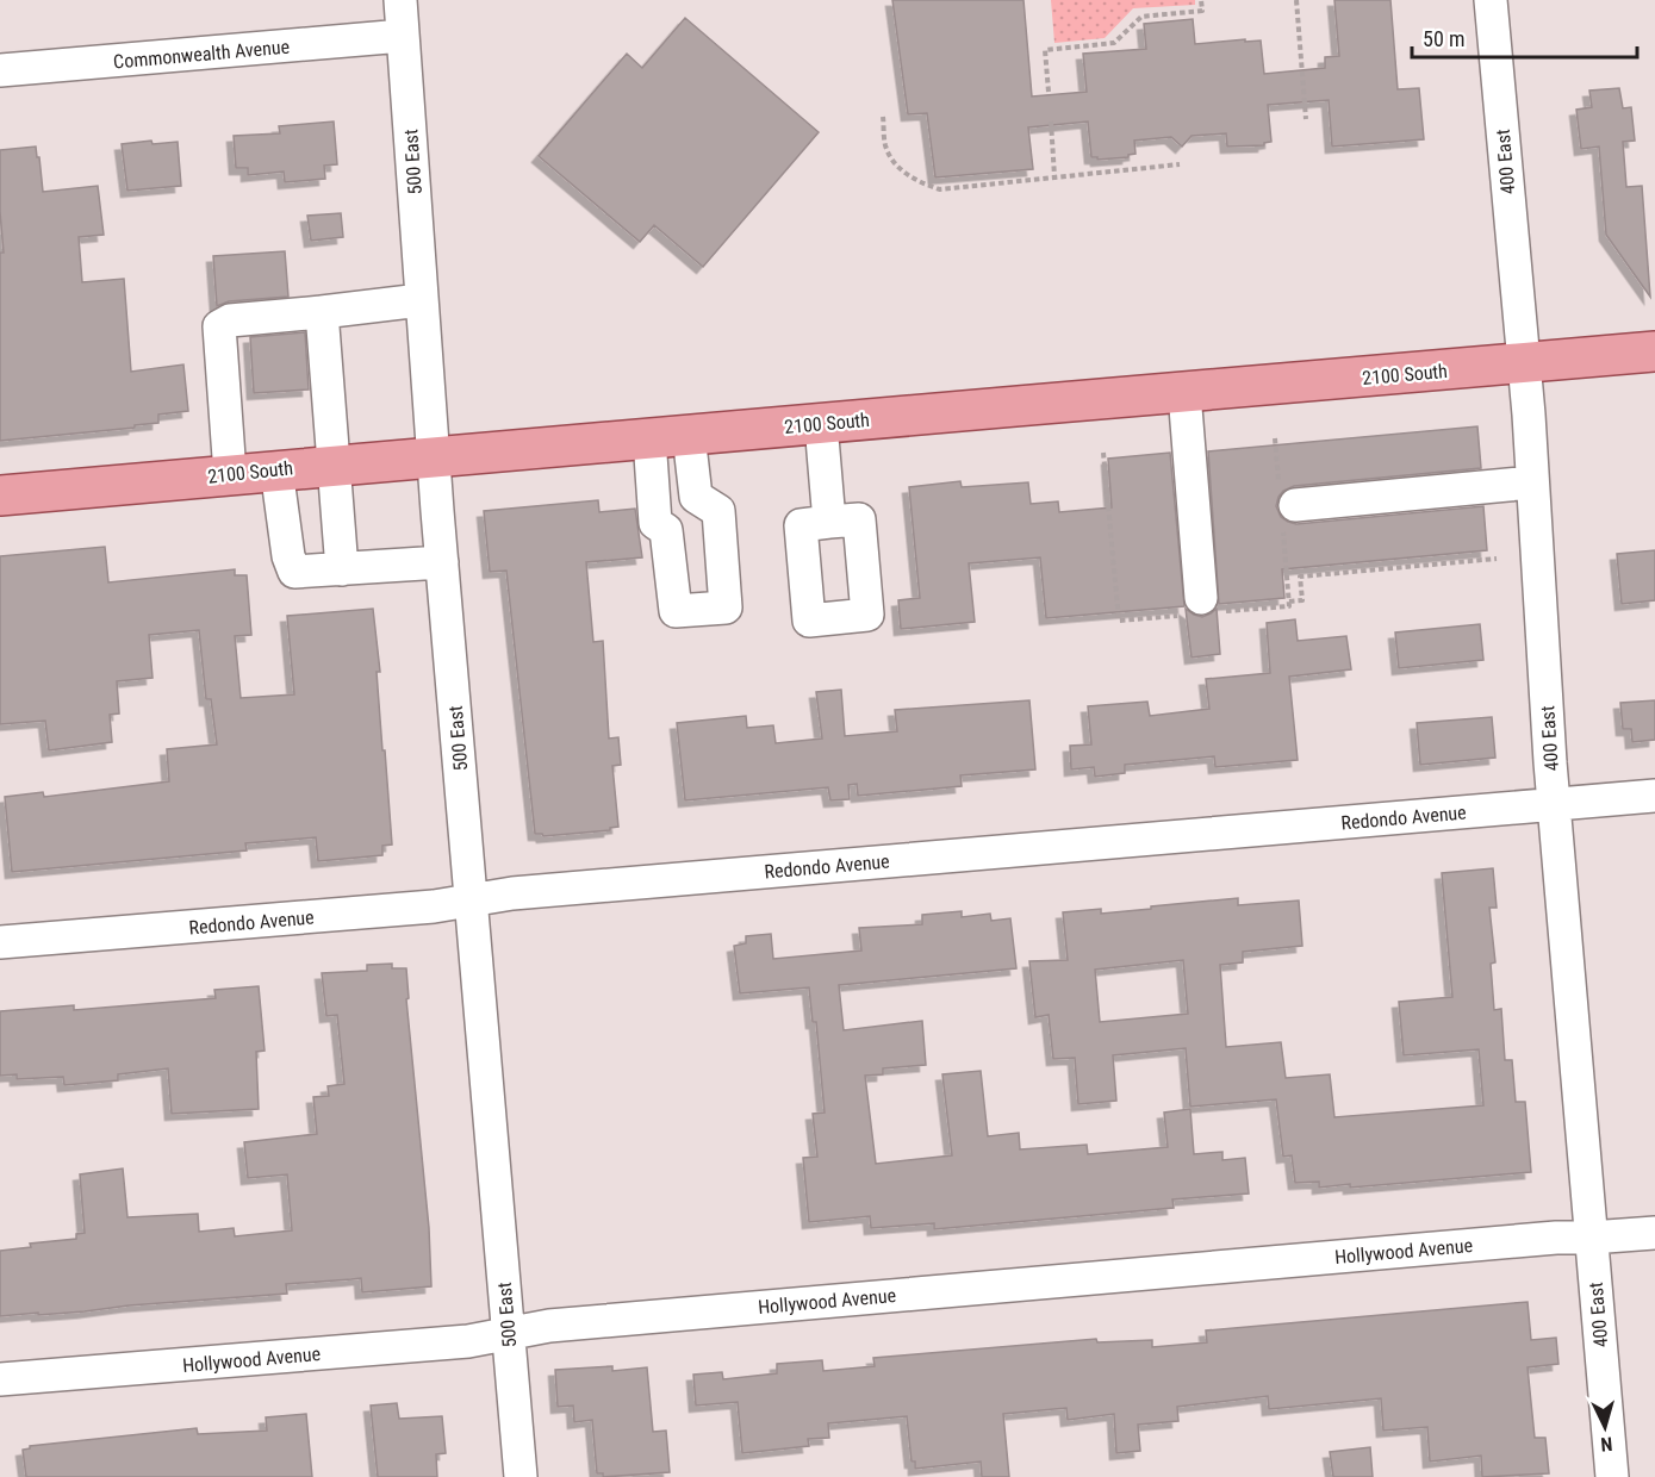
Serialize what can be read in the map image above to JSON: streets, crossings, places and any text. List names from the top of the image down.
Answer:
{
  "streets": {
    "main road": ["2100 South"],
    "street": [
      "Commonwealth Avenue",
      "500 East",
      "400 East",
      "Redondo Avenue",
      "Hollywood Avenue"
    ]
  },
  "crossings": [
    ["Commonwealth Avenue", "500 East"],
    ["500 East", "2100 South"],
    ["500 East", "Redondo Avenue"],
    ["500 East", "Hollywood Avenue"],
    ["400 East", "2100 South"],
    ["400 East", "Redondo Avenue"],
    ["400 East", "Hollywood Avenue"]
  ],
  "scale_bar": "50 m",
  "north": "bottom"
}
